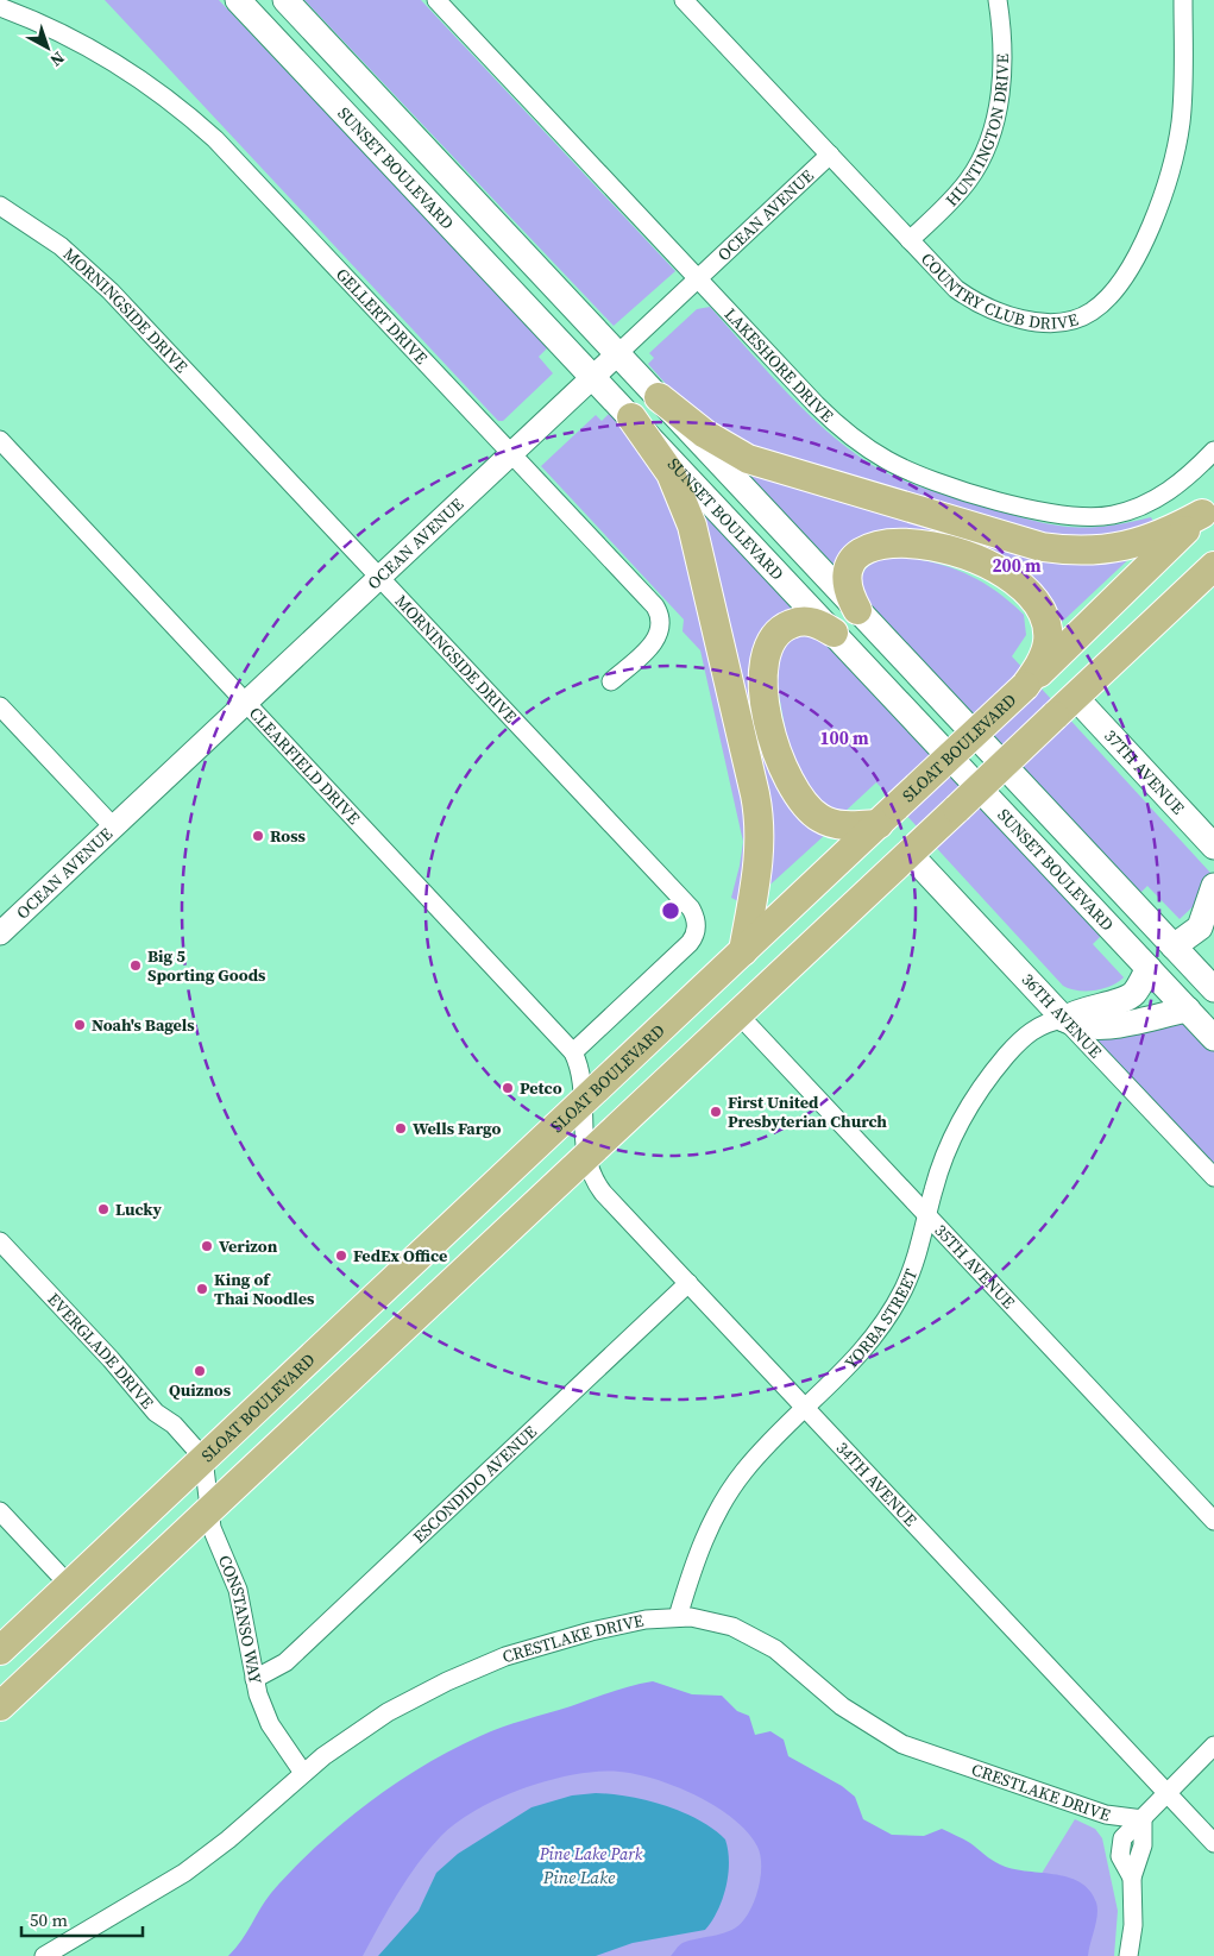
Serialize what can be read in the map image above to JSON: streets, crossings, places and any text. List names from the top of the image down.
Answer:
{
  "streets": {
    "main road": [
      "SUNSET BOULEVARD",
      "SLOAT BOULEVARD",
      "37TH AVENUE",
      "36TH AVENUE"
    ],
    "street": [
      "HUNTINGTON DRIVE",
      "OCEAN AVENUE",
      "COUNTRY CLUB DRIVE",
      "MORNINGSIDE DRIVE",
      "GELLERT DRIVE",
      "LAKESHORE DRIVE",
      "CLEARFIELD DRIVE",
      "35TH AVENUE",
      "YORBA STREET",
      "EVERGLADE DRIVE",
      "34TH AVENUE",
      "ESCONDIDO AVENUE",
      "CONSTANSO WAY",
      "CRESTLAKE DRIVE"
    ]
  },
  "crossings": [
    ["HUNTINGTON DRIVE", "COUNTRY CLUB DRIVE"],
    ["SUNSET BOULEVARD", "OCEAN AVENUE"],
    ["OCEAN AVENUE", "COUNTRY CLUB DRIVE"],
    ["OCEAN AVENUE", "MORNINGSIDE DRIVE"],
    ["OCEAN AVENUE", "GELLERT DRIVE"],
    ["OCEAN AVENUE", "LAKESHORE DRIVE"],
    ["OCEAN AVENUE", "CLEARFIELD DRIVE"],
    ["MORNINGSIDE DRIVE", "CLEARFIELD DRIVE"],
    ["SLOAT BOULEVARD", "CLEARFIELD DRIVE"],
    ["SLOAT BOULEVARD", "EVERGLADE DRIVE"],
    ["SLOAT BOULEVARD", "34TH AVENUE"],
    ["SLOAT BOULEVARD", "CONSTANSO WAY"],
    ["CLEARFIELD DRIVE", "34TH AVENUE"],
    ["36TH AVENUE", "YORBA STREET"],
    ["35TH AVENUE", "YORBA STREET"],
    ["YORBA STREET", "34TH AVENUE"],
    ["YORBA STREET", "CRESTLAKE DRIVE"],
    ["EVERGLADE DRIVE", "CONSTANSO WAY"],
    ["34TH AVENUE", "ESCONDIDO AVENUE"],
    ["ESCONDIDO AVENUE", "CONSTANSO WAY"],
    ["CONSTANSO WAY", "CRESTLAKE DRIVE"]
  ],
  "water": ["Pine Lake"],
  "parks": ["Pine Lake Park"],
  "places": [
    "Ross",
    "Big 5 Sporting Goods",
    "Noah's Bagels",
    "Petco",
    "First United Presbyterian Church",
    "Wells Fargo",
    "Lucky",
    "Verizon",
    "FedEx Office",
    "King of Thai Noodles",
    "Quiznos"
  ],
  "scale_bar": "50 m",
  "north": "bottom right",
  "rings": ["200 m", "100 m"]
}
